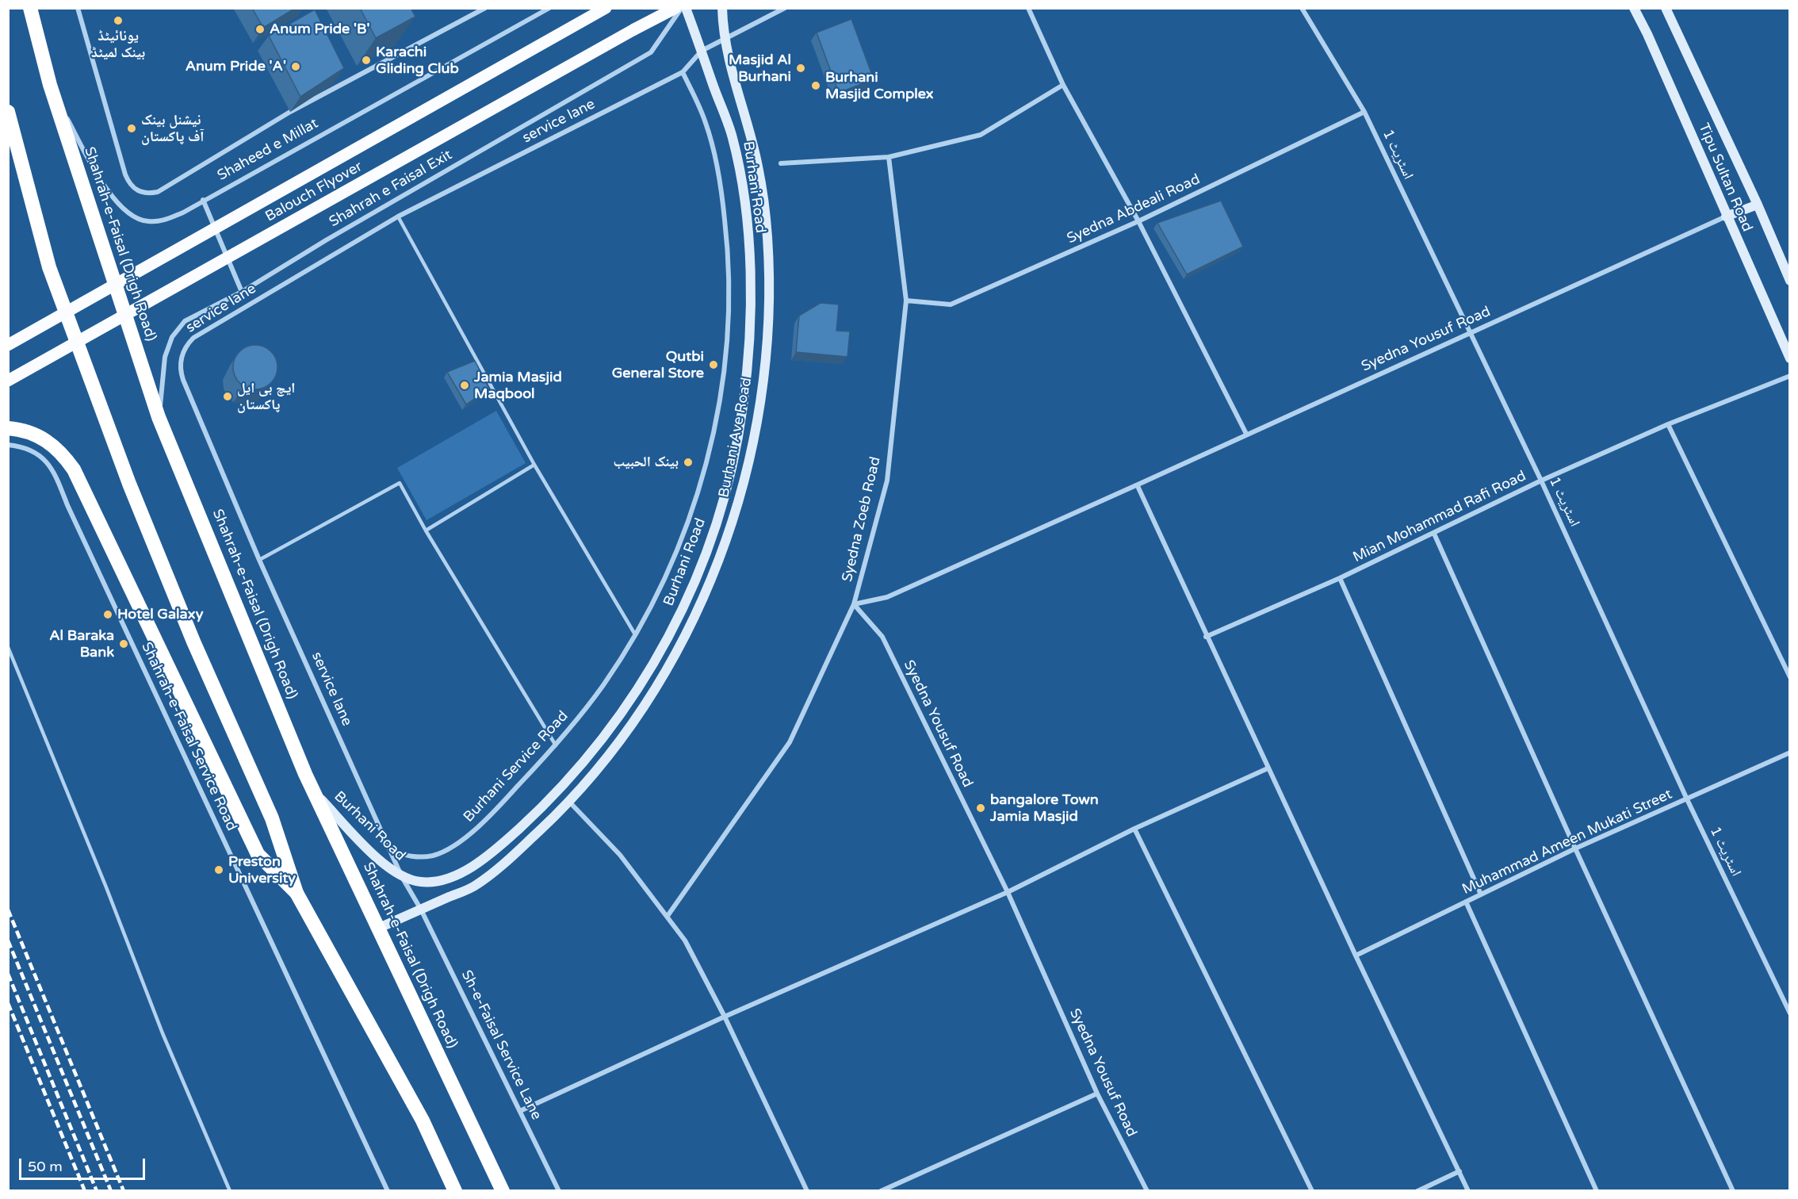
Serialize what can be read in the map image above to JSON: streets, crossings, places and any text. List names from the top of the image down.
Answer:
{
  "streets": {
    "highway": ["Shahrah-e-Faisal (Drigh Road)"],
    "main road": ["Balouch Flyover"],
    "street": [
      "service lane",
      "Shaheed e Millat",
      "اسٹریٹ 1",
      "Tipu Sultan Road",
      "Burhani Road",
      "Shahrah e Faisal Exit",
      "Syedna Abdeali Road",
      "Syedna Yousuf Road",
      "Burhani Ave Road",
      "Mian Mohammad Rafi Road",
      "Syedna Zoeb Road",
      "Shahrah-e-Faisal Service Road",
      "Burhani Service Road",
      "Muhammad Ameen Mukati Street",
      "Sh-e-Faisal Service Lane"
    ]
  },
  "crossings": [
    ["service lane", "Burhani Road"],
    ["service lane", "Burhani Ave Road"],
    ["service lane", "Burhani Service Road"],
    ["service lane", "Sh-e-Faisal Service Lane"],
    ["Shaheed e Millat", "Shahrah-e-Faisal (Drigh Road)"],
    ["اسٹریٹ 1", "Syedna Abdeali Road"],
    ["اسٹریٹ 1", "Syedna Yousuf Road"],
    ["اسٹریٹ 1", "Mian Mohammad Rafi Road"],
    ["اسٹریٹ 1", "Muhammad Ameen Mukati Street"],
    ["Tipu Sultan Road", "Syedna Yousuf Road"],
    ["Burhani Road", "Shahrah-e-Faisal (Drigh Road)"],
    ["Burhani Road", "Sh-e-Faisal Service Lane"],
    ["Shahrah e Faisal Exit", "Shahrah-e-Faisal (Drigh Road)"],
    ["Syedna Abdeali Road", "Syedna Zoeb Road"],
    ["Syedna Yousuf Road", "Syedna Zoeb Road"]
  ],
  "places": [
    "یونائیٹڈ بینک لمیٹڈ",
    "Anum Pride 'B'",
    "Karachi Gliding Club",
    "Anum Pride 'A'",
    "Masjid Al Burhani",
    "Burhani Masjid Complex",
    "نیشنل بینک آف پاکستان",
    "Qutbi General Store",
    "Jamia Masjid Maqbool",
    "ایچ بی ایل پاکستان",
    "بينک الحبيب",
    "Hotel Galaxy",
    "Al Baraka Bank",
    "bangalore Town Jamia Masjid",
    "Preston University"
  ],
  "scale_bar": "50 m"
}
